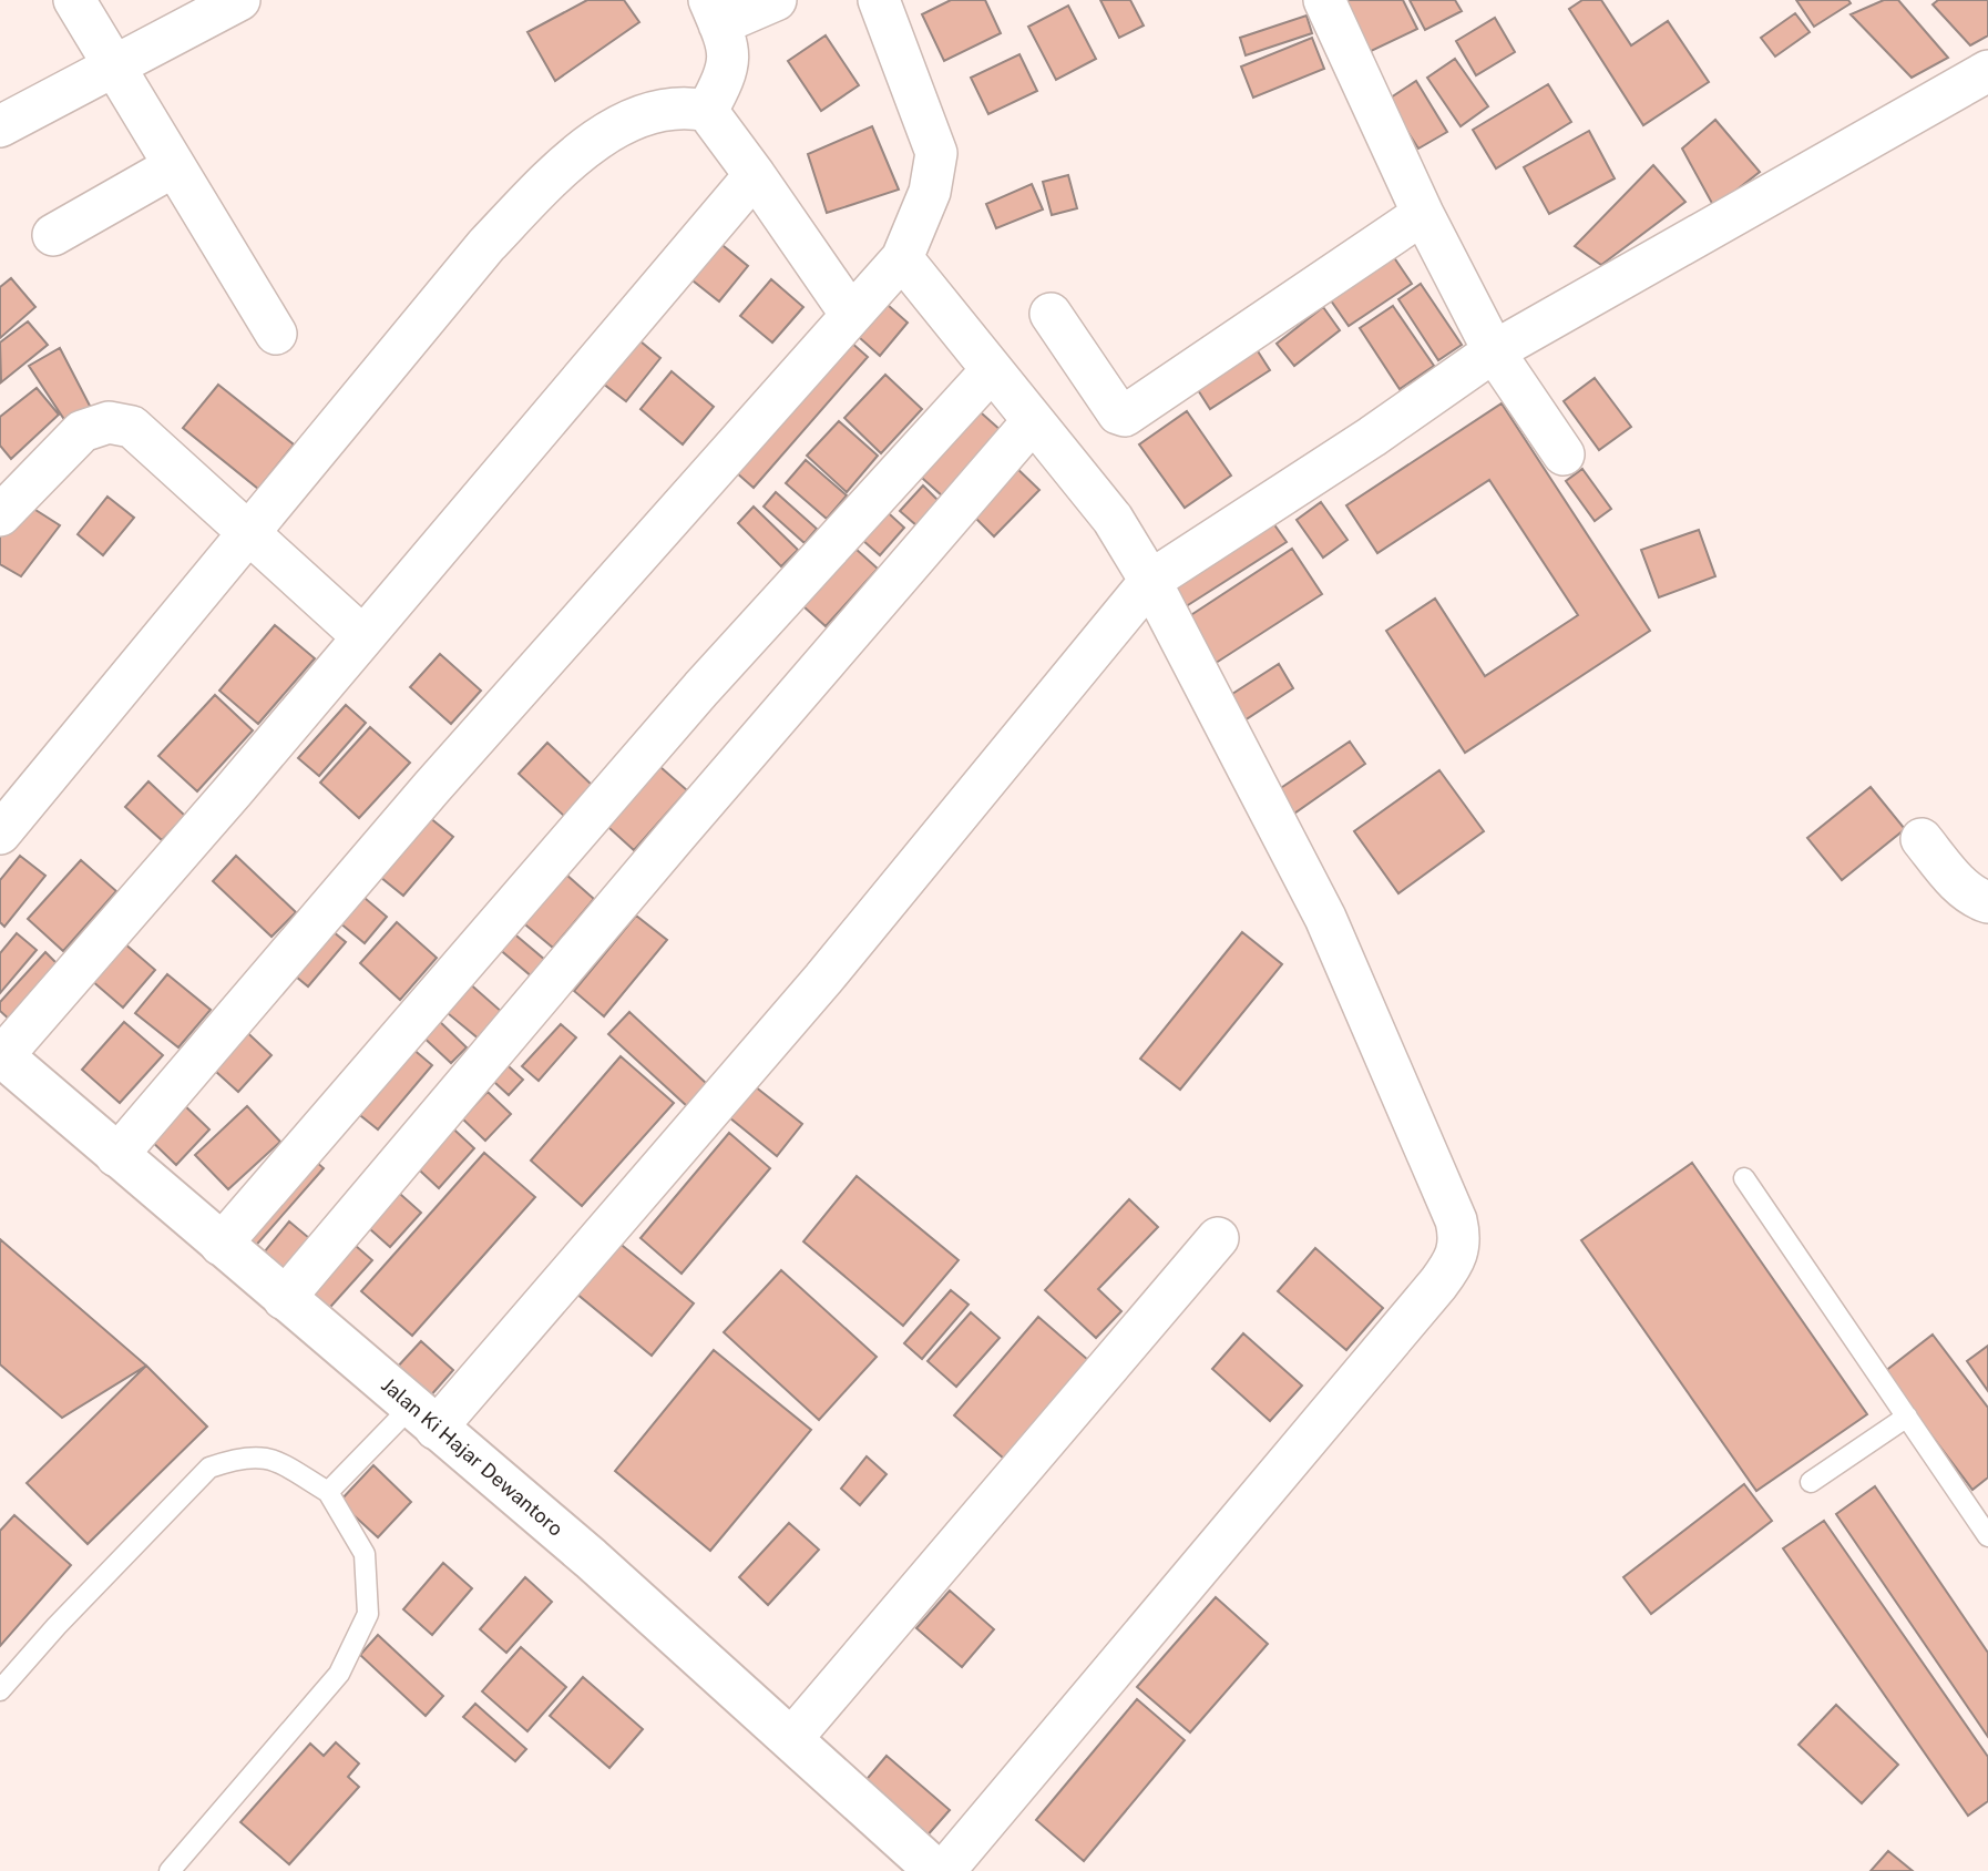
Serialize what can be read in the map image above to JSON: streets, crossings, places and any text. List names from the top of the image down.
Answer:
{
  "streets": {
    "street": ["Jalan Ki Hajar Dewantoro"]
  }
}
